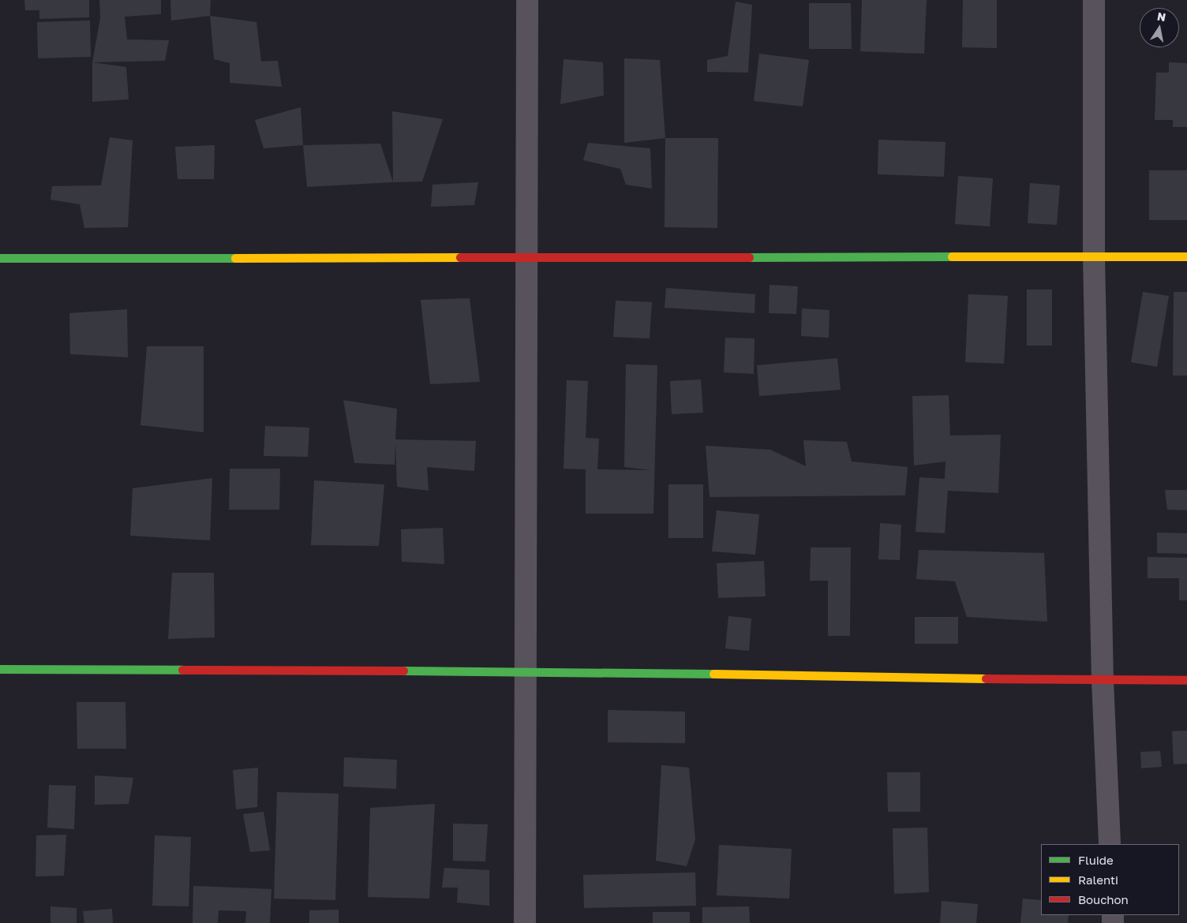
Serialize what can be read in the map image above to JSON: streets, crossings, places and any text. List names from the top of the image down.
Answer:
{
  "legend": ["Fluide", "Ralenti", "Bouchon"],
  "north": "top"
}
